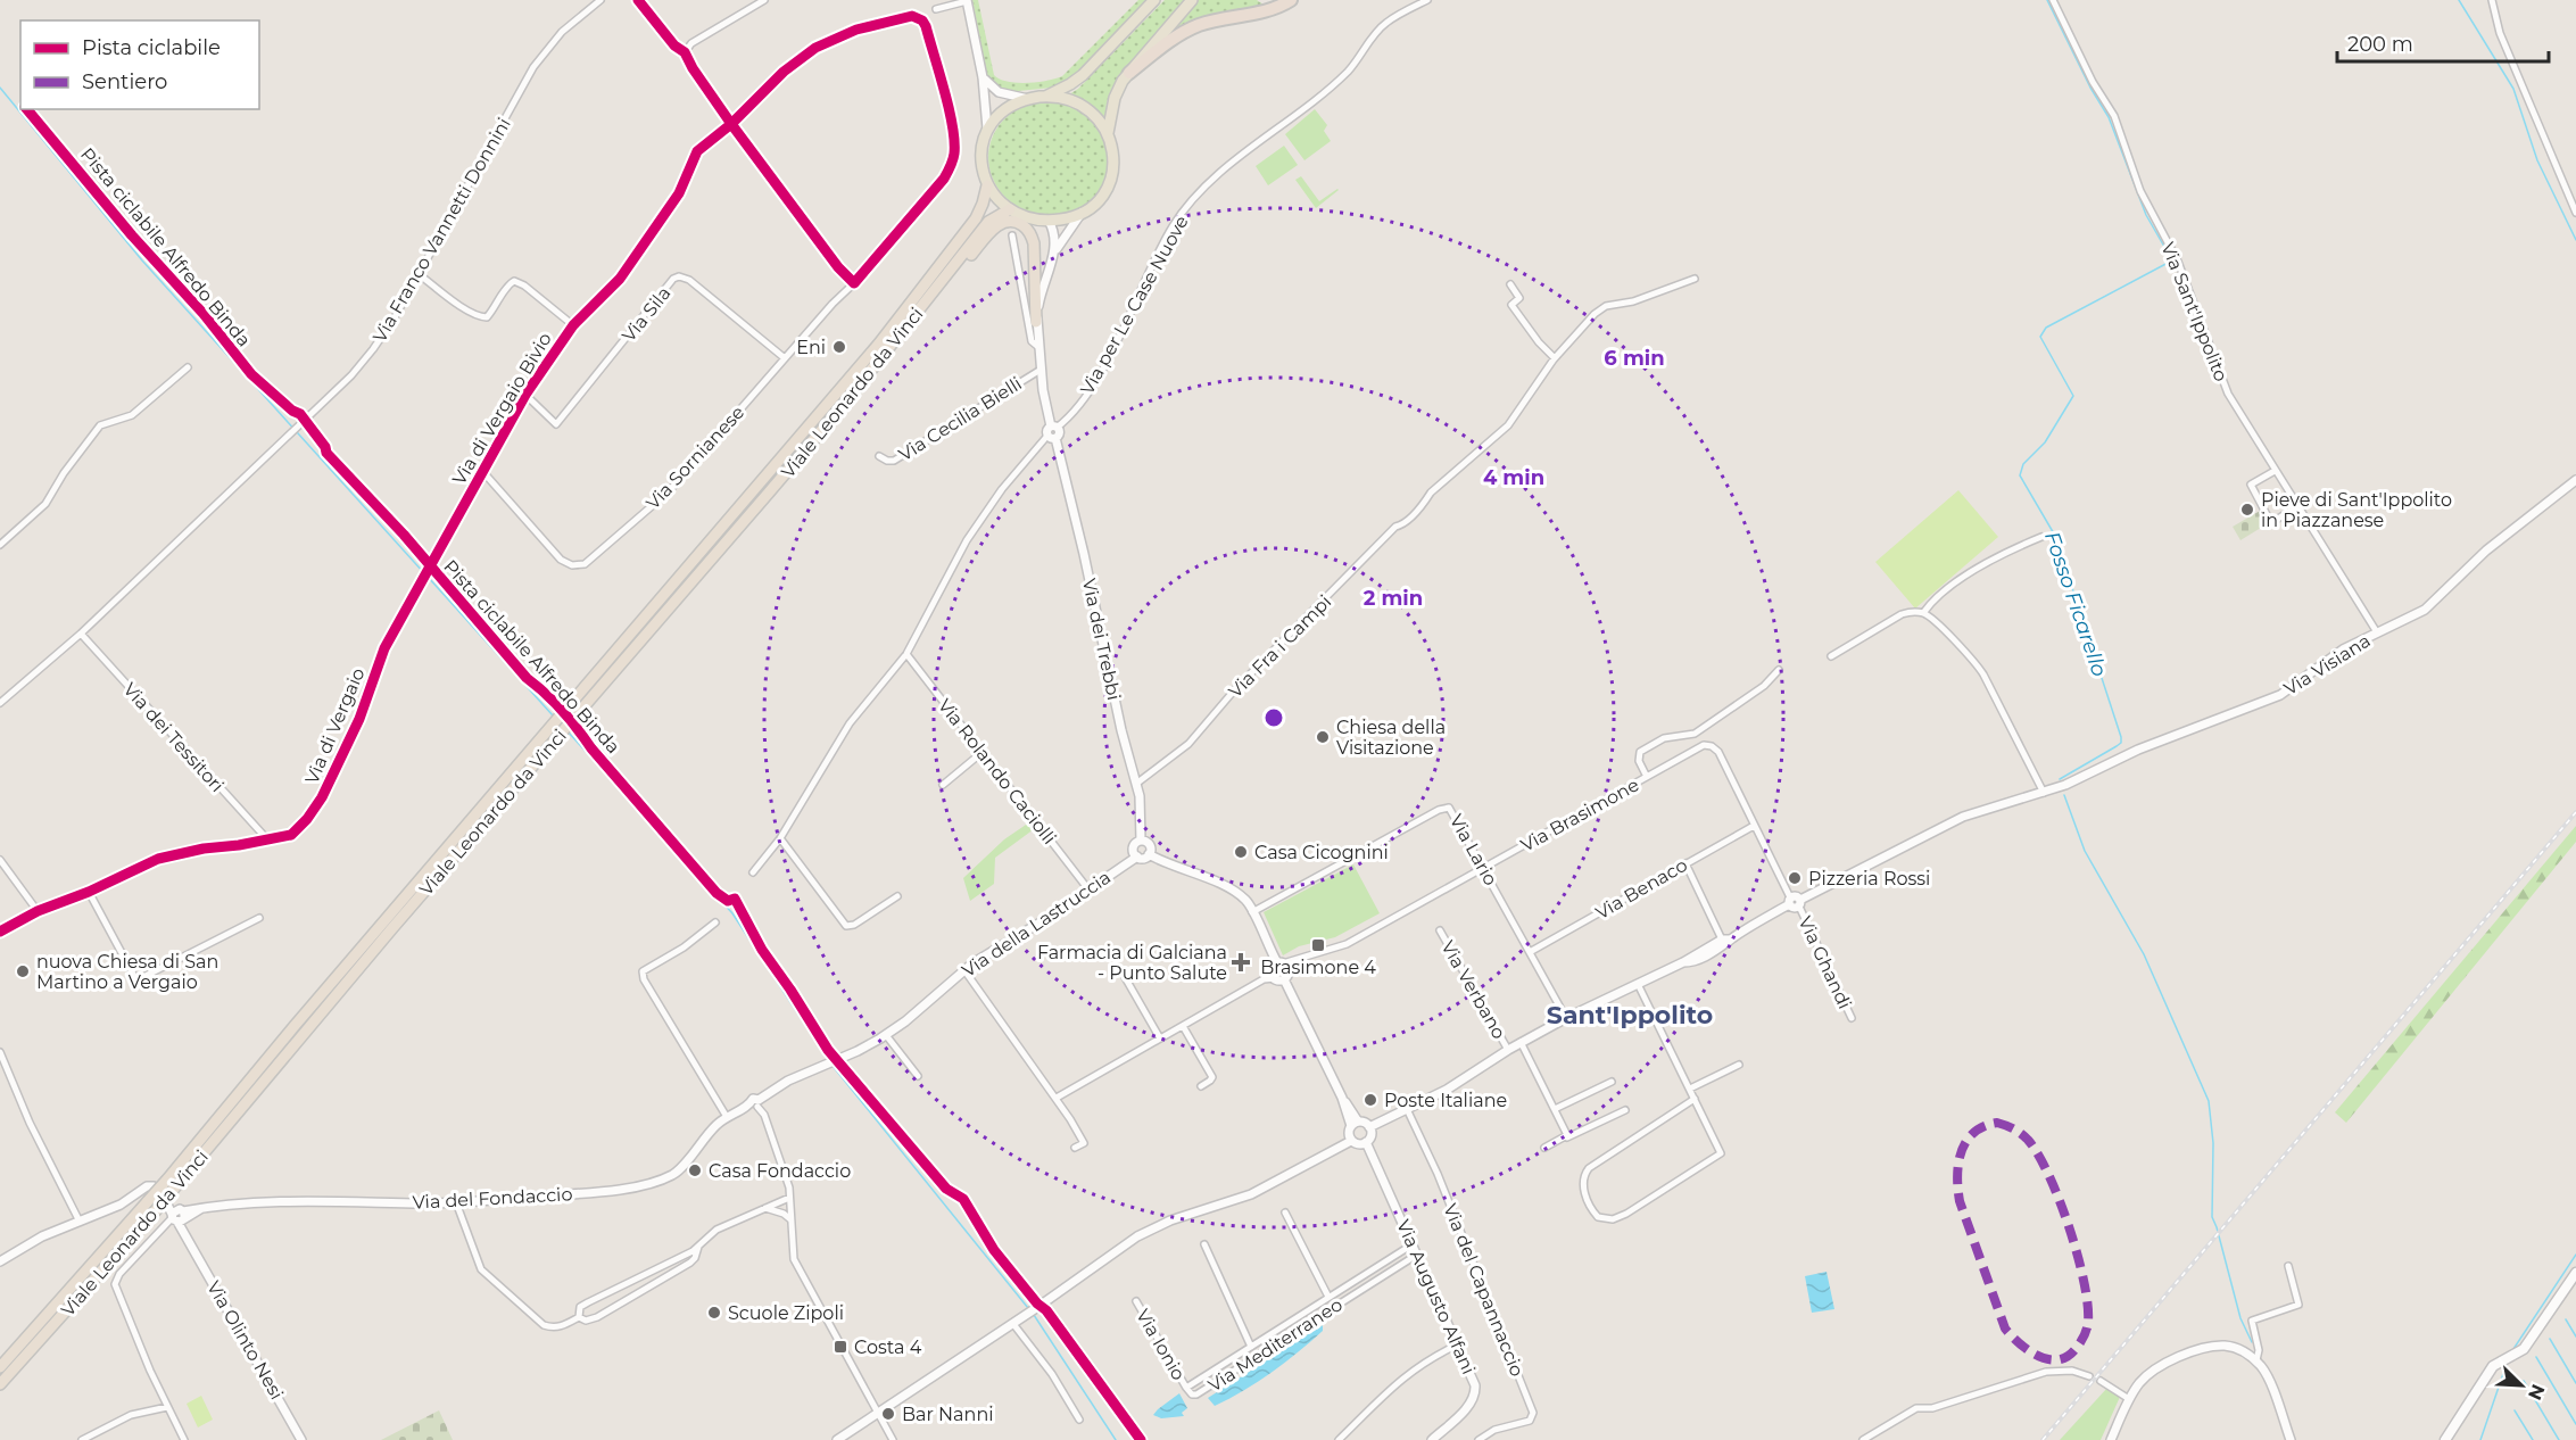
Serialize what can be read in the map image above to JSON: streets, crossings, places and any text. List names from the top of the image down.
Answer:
{
  "streets": {
    "highway": ["Viale Leonardo da Vinci"],
    "street": [
      "Via Franco Vannetti Donnini",
      "Via per Le Case Nuove",
      "Via Sant'Ippolito",
      "Via Sila",
      "Via di Vergaio Bivio",
      "Via Cecilia Bielli",
      "Via Sornianese",
      "Via dei Trebbi",
      "Via Fra i Campi",
      "Via Visiana",
      "Via di Vergaio",
      "Via dei Tessitori",
      "Via Rolando Caciolli",
      "Via Brasimone",
      "Via Lario",
      "Via Benaco",
      "Via della Lastruccia",
      "Via Ghandi",
      "Via Verbano",
      "Via del Fondaccio",
      "Via del Capannaccio",
      "Via Augusto Alfani",
      "Via Olinto Nesi",
      "Via Ionio",
      "Via Mediterraneo"
    ],
    "cycle path": ["Pista ciclabile Alfredo Binda"]
  },
  "crossings": [
    ["Via Franco Vannetti Donnini", "Via dei Tessitori"],
    ["Via per Le Case Nuove", "Via dei Trebbi"],
    ["Via per Le Case Nuove", "Via Rolando Caciolli"],
    ["Via Sila", "Via di Vergaio Bivio"],
    ["Via Sila", "Via Sornianese"],
    ["Via di Vergaio Bivio", "Via Sornianese"],
    ["Via di Vergaio Bivio", "Via di Vergaio"],
    ["Via Cecilia Bielli", "Via dei Trebbi"],
    ["Via dei Trebbi", "Via Fra i Campi"],
    ["Via dei Trebbi", "Via della Lastruccia"],
    ["Via Visiana", "Via Ghandi"],
    ["Via di Vergaio", "Via dei Tessitori"],
    ["Via Rolando Caciolli", "Via della Lastruccia"],
    ["Via Brasimone", "Via Lario"],
    ["Via Brasimone", "Via Benaco"],
    ["Via Lario", "Via Benaco"],
    ["Via della Lastruccia", "Via del Fondaccio"],
    ["Via del Fondaccio", "Via Olinto Nesi"],
    ["Via Augusto Alfani", "Via Mediterraneo"],
    ["Via Ionio", "Via Mediterraneo"]
  ],
  "districts": ["Sant'Ippolito"],
  "water": ["Fosso Ficarello"],
  "places": {
    "other": [
      "Eni",
      "Pieve di Sant'Ippolito in Piazzanese",
      "Chiesa della Visitazione",
      "Casa Cicognini",
      "Pizzeria Rossi",
      "nuova Chiesa di San Martino a Vergaio",
      "Poste Italiane",
      "Casa Fondaccio",
      "Scuole Zipoli",
      "Bar Nanni"
    ],
    "transit": ["Brasimone 4", "Costa 4"],
    "health": ["Farmacia di Galciana - Punto Salute"]
  },
  "legend": ["Pista ciclabile", "Sentiero"],
  "scale_bar": "200 m",
  "north": "bottom right",
  "rings": ["6 min", "4 min", "2 min"]
}
